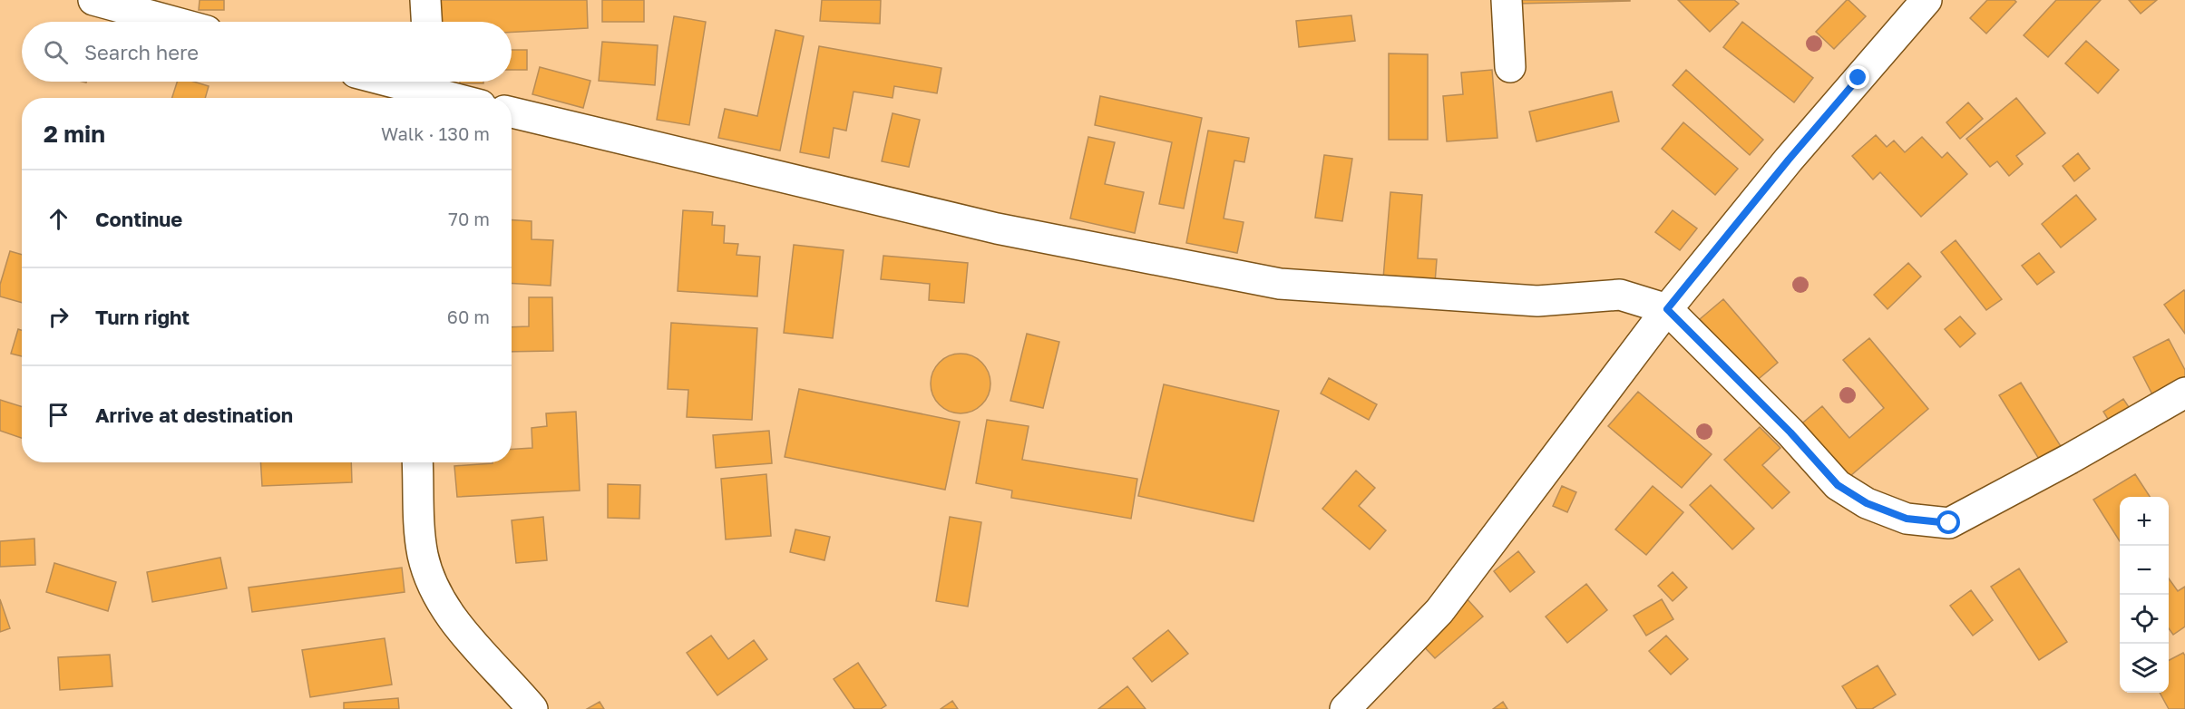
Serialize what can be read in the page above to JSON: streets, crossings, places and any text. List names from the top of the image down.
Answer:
{
  "page": {
    "search": "Search here",
    "heading": ["2 min", "Walk · 130 m"],
    "list": [
      ["Continue", "70 m"],
      ["Turn right", "60 m"],
      "Arrive at destination"
    ],
    "map_buttons": ["+", "−"]
  }
}
